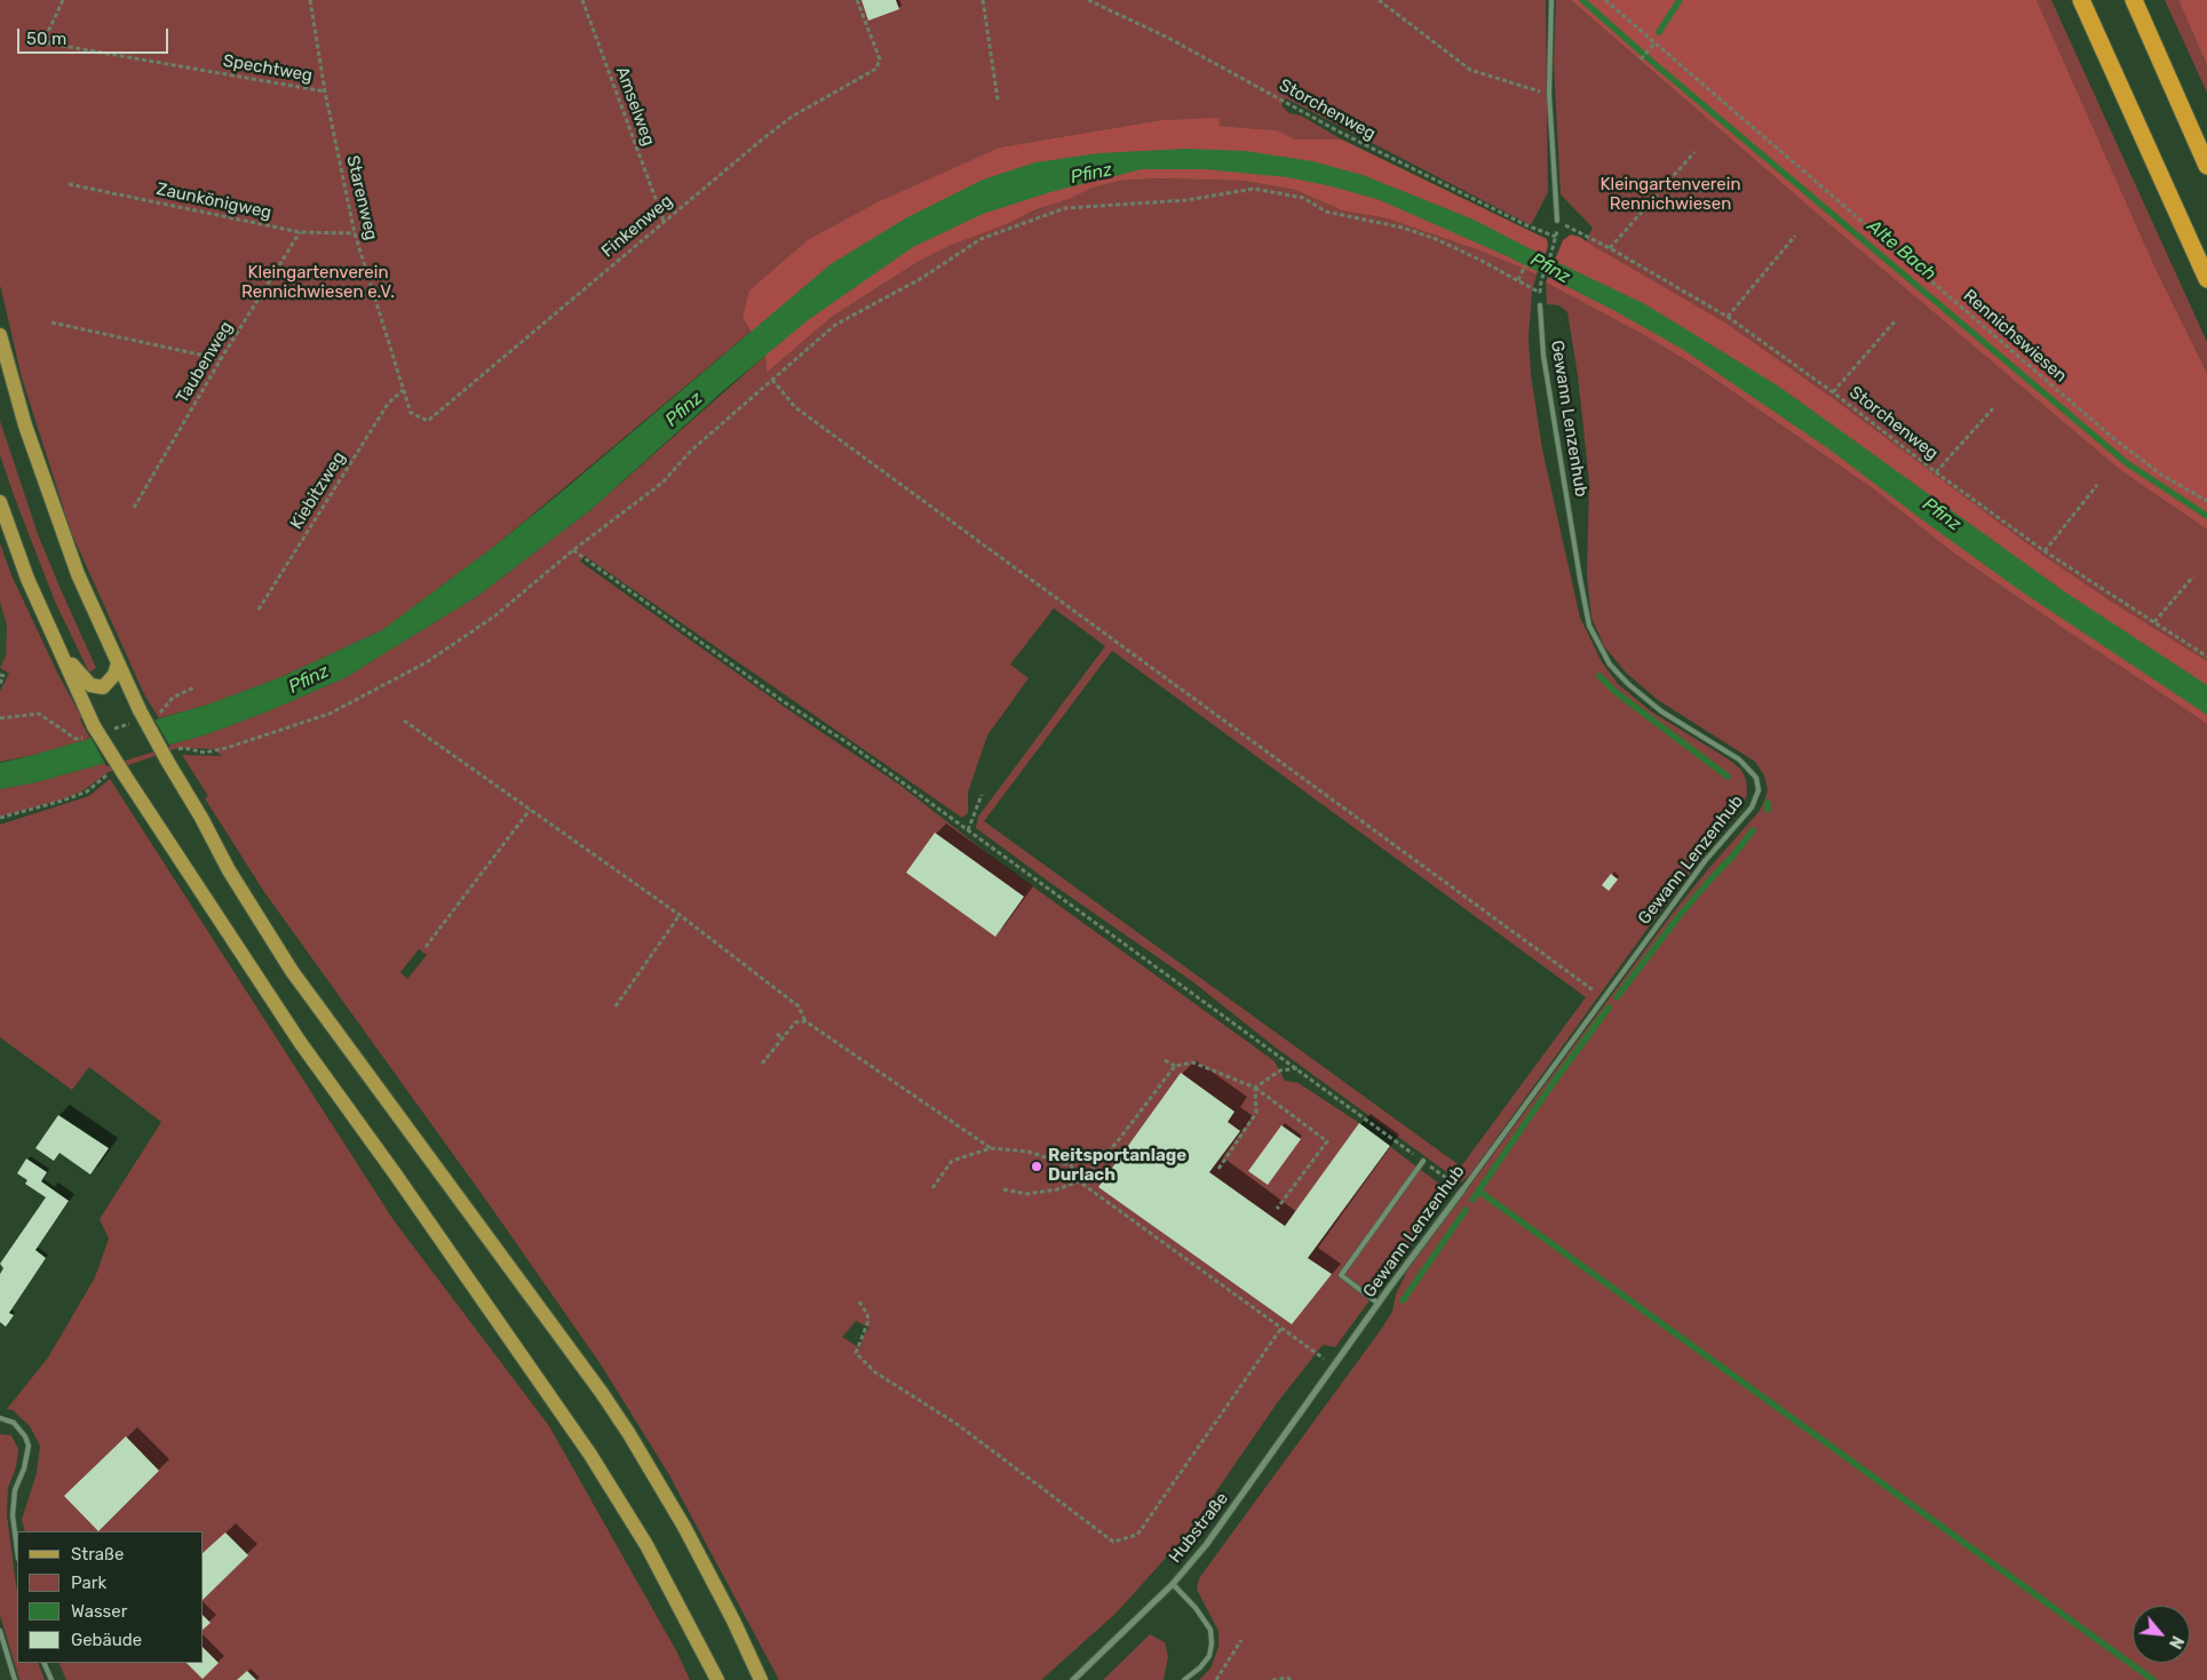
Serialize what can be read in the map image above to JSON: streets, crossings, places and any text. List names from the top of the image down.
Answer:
{
  "streets": {
    "street": ["Gewann Lenzenhub", "Hubstraße"],
    "path": [
      "Spechtweg",
      "Amselweg",
      "Storchenweg",
      "Starenweg",
      "Zaunkönigweg",
      "Finkenweg",
      "Rennichswiesen",
      "Taubenweg",
      "Kiebitzweg"
    ]
  },
  "crossings": [
    ["Spechtweg", "Starenweg"],
    ["Amselweg", "Finkenweg"],
    ["Starenweg", "Zaunkönigweg"],
    ["Starenweg", "Finkenweg"],
    ["Starenweg", "Kiebitzweg"],
    ["Zaunkönigweg", "Taubenweg"],
    ["Gewann Lenzenhub", "Hubstraße"]
  ],
  "water": ["Pfinz", "Alte Bach"],
  "parks": ["Kleingartenverein Rennichwiesen", "Kleingartenverein Rennichwiesen e.V."],
  "places": ["Reitsportanlage Durlach"],
  "legend": [
    "Straße",
    "Park",
    "Wasser",
    "Gebäude"
  ],
  "scale_bar": "50 m",
  "north": "bottom right"
}
